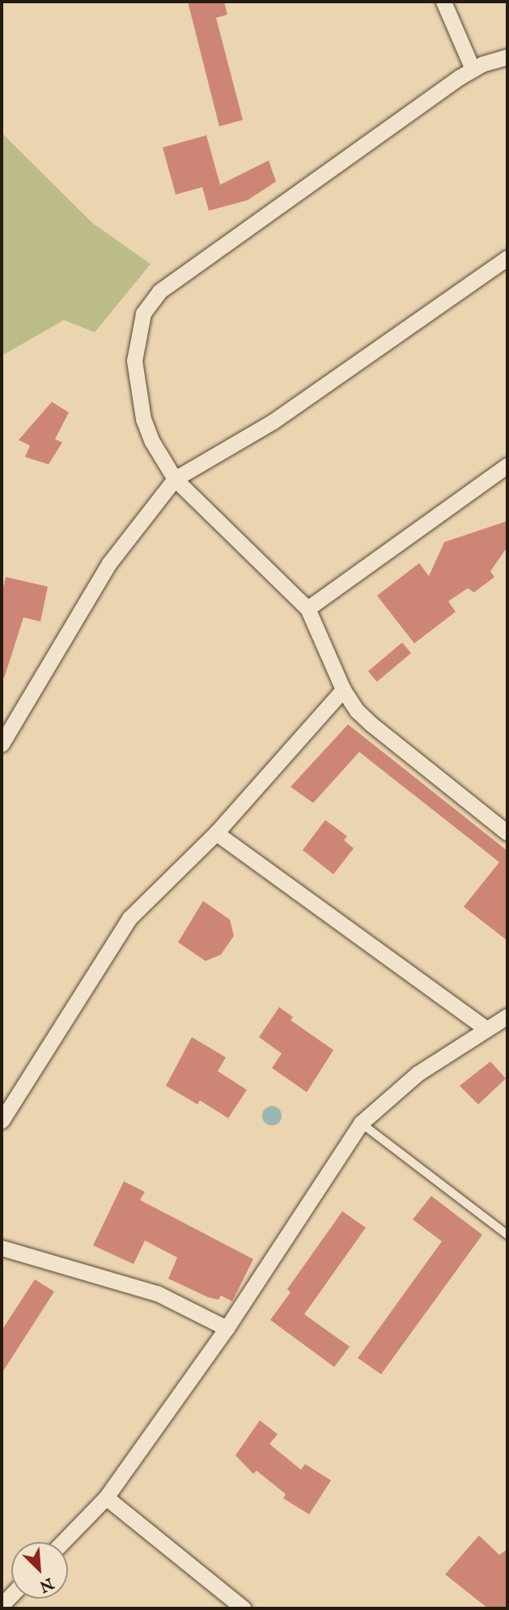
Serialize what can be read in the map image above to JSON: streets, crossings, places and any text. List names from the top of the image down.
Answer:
{
  "north": "bottom right"
}
